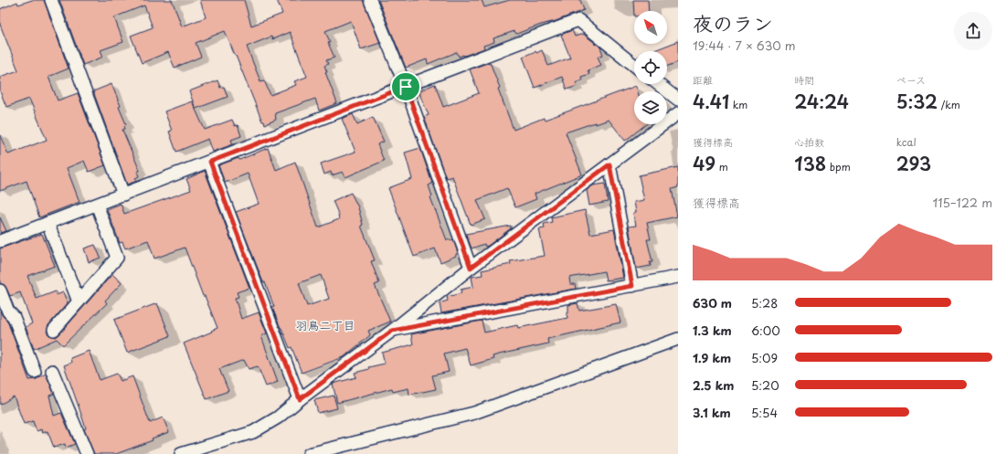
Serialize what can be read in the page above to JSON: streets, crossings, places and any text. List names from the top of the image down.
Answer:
{
  "districts": ["羽鳥二丁目"],
  "north": "top left",
  "page": {
    "heading": ["夜のラン", "19:44 · 7 × 630 m"],
    "stats": [
      ["距離", "4.41 km"],
      ["時間", "24:24"],
      ["ペース", "5:32 /km"],
      ["獲得標高", "49 m"],
      ["心拍数", "138 bpm"],
      ["kcal", "293"]
    ],
    "chart": ["獲得標高", "115–122 m"],
    "list": [
      {
        "name": "630 m",
        "note": "5:28"
      },
      {
        "name": "1.3 km",
        "note": "6:00"
      },
      {
        "name": "1.9 km",
        "note": "5:09"
      },
      {
        "name": "2.5 km",
        "note": "5:20"
      },
      {
        "name": "3.1 km",
        "note": "5:54"
      }
    ]
  }
}
